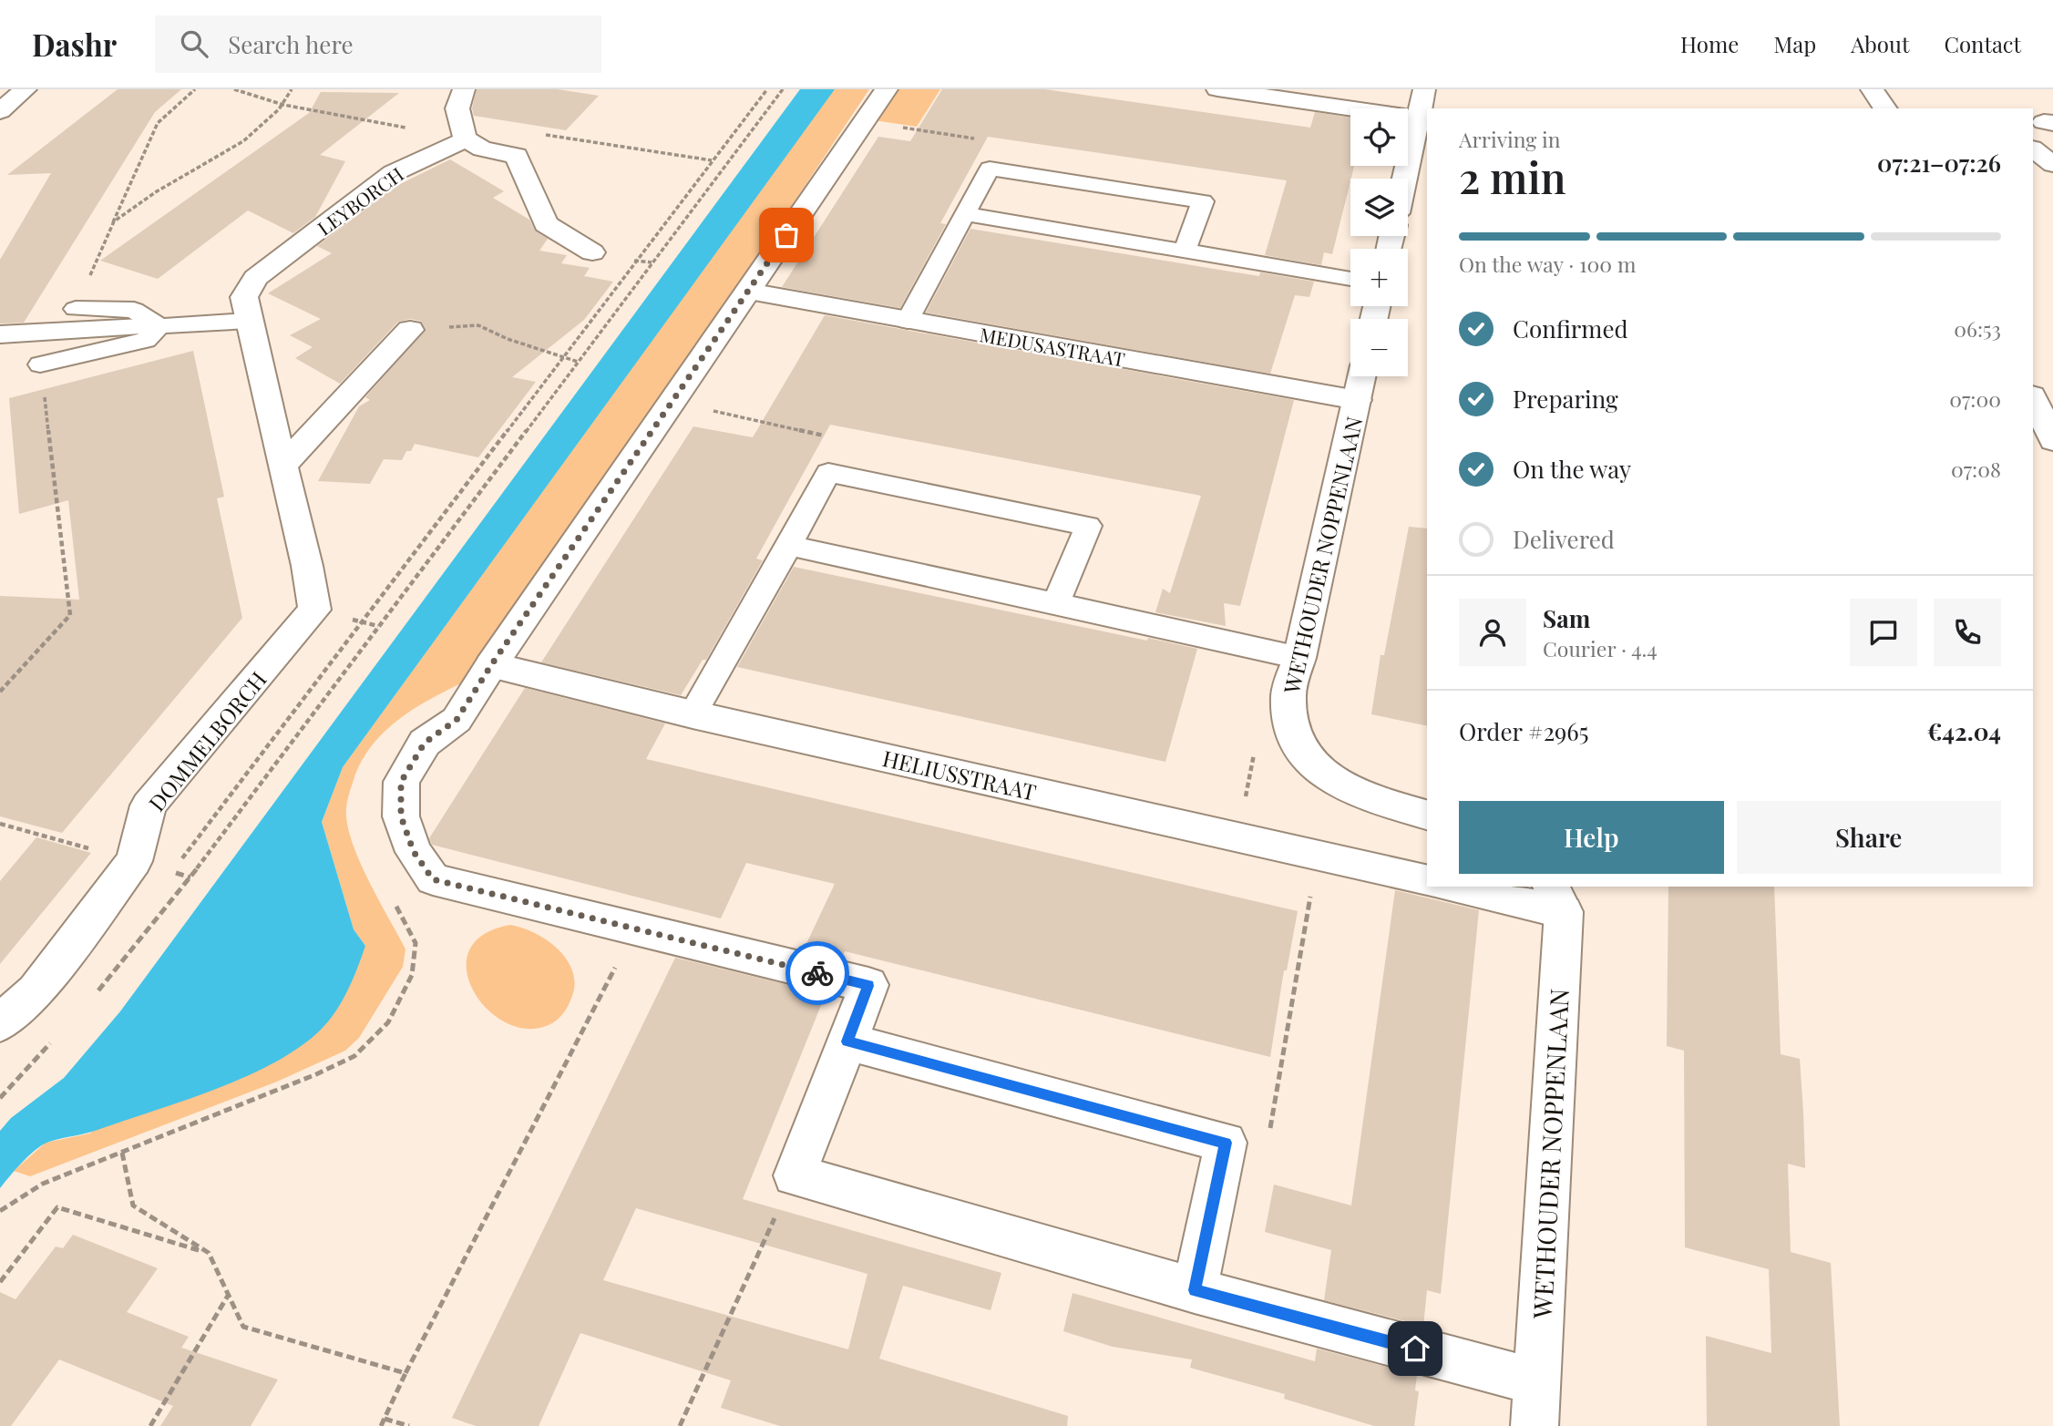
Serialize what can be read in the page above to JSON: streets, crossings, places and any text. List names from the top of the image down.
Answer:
{
  "streets": {
    "street": [
      "LEYBORCH",
      "MEDUSASTRAAT",
      "WETHOUDER NOPPENLAAN",
      "DOMMELBORCH",
      "HELIUSSTRAAT"
    ]
  },
  "crossings": [
    ["LEYBORCH", "DOMMELBORCH"],
    ["MEDUSASTRAAT", "WETHOUDER NOPPENLAAN"]
  ],
  "page": {
    "header": "Dashr",
    "search": "Search here",
    "nav": [
      "Home",
      "Map",
      "About",
      "Contact"
    ],
    "map_buttons": ["+", "−"],
    "heading": ["2 min", "Arriving in", "07:21–07:26"],
    "panel": [
      "Sam",
      "Courier · 4.4",
      "Order #2965",
      "€42.04"
    ],
    "bar": "On the way · 100 m",
    "list": [
      ["Confirmed", "06:53"],
      ["Preparing", "07:00"],
      ["On the way", "07:08"],
      "Delivered"
    ],
    "buttons": ["Help", "Share"]
  }
}
